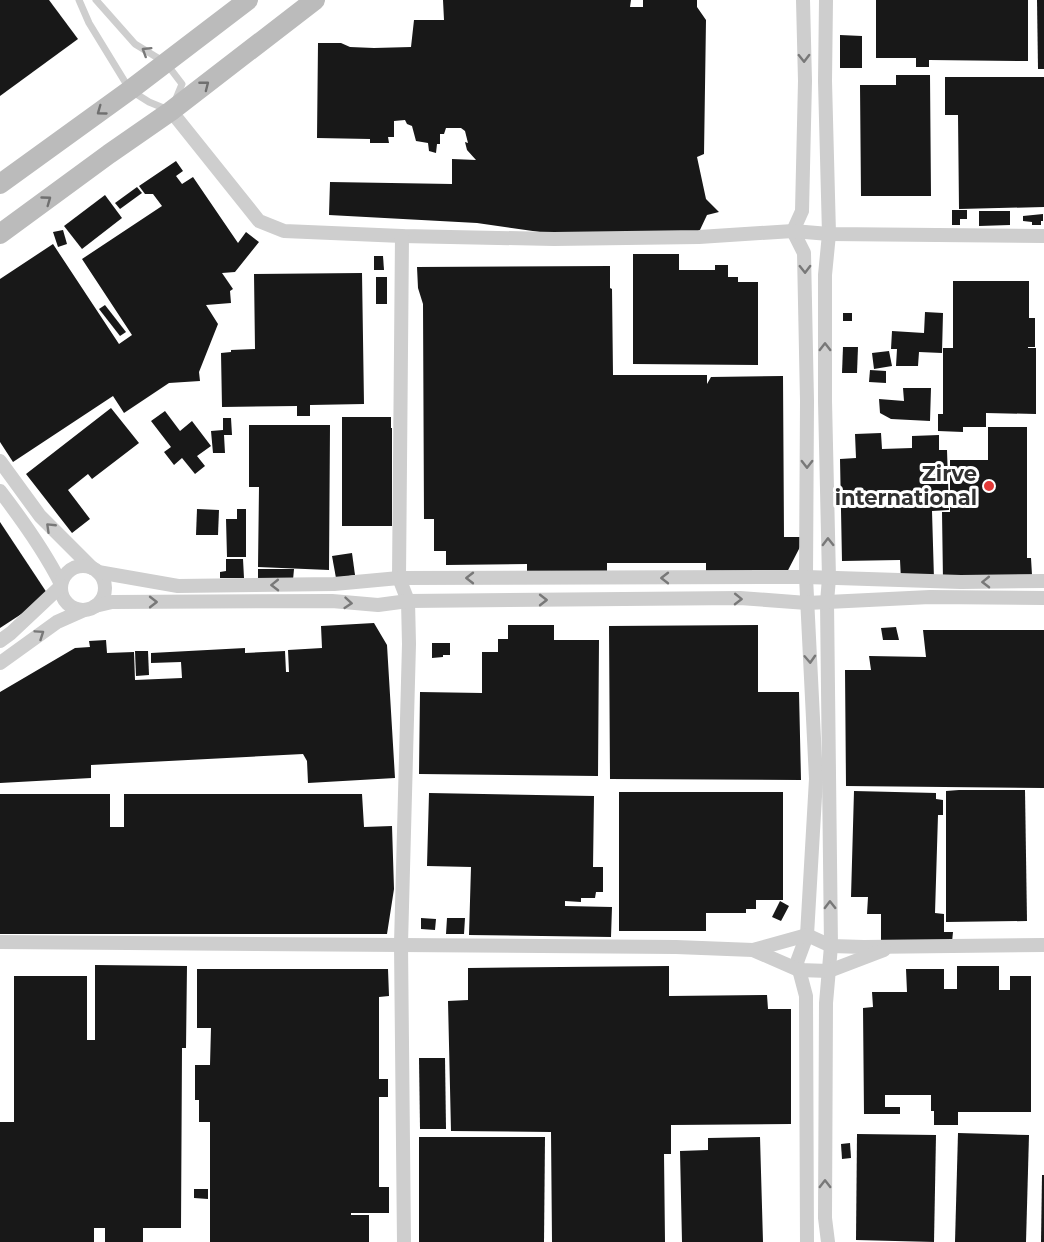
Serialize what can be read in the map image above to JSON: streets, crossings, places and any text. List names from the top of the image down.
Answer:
{
  "places": ["Zirve international"]
}
